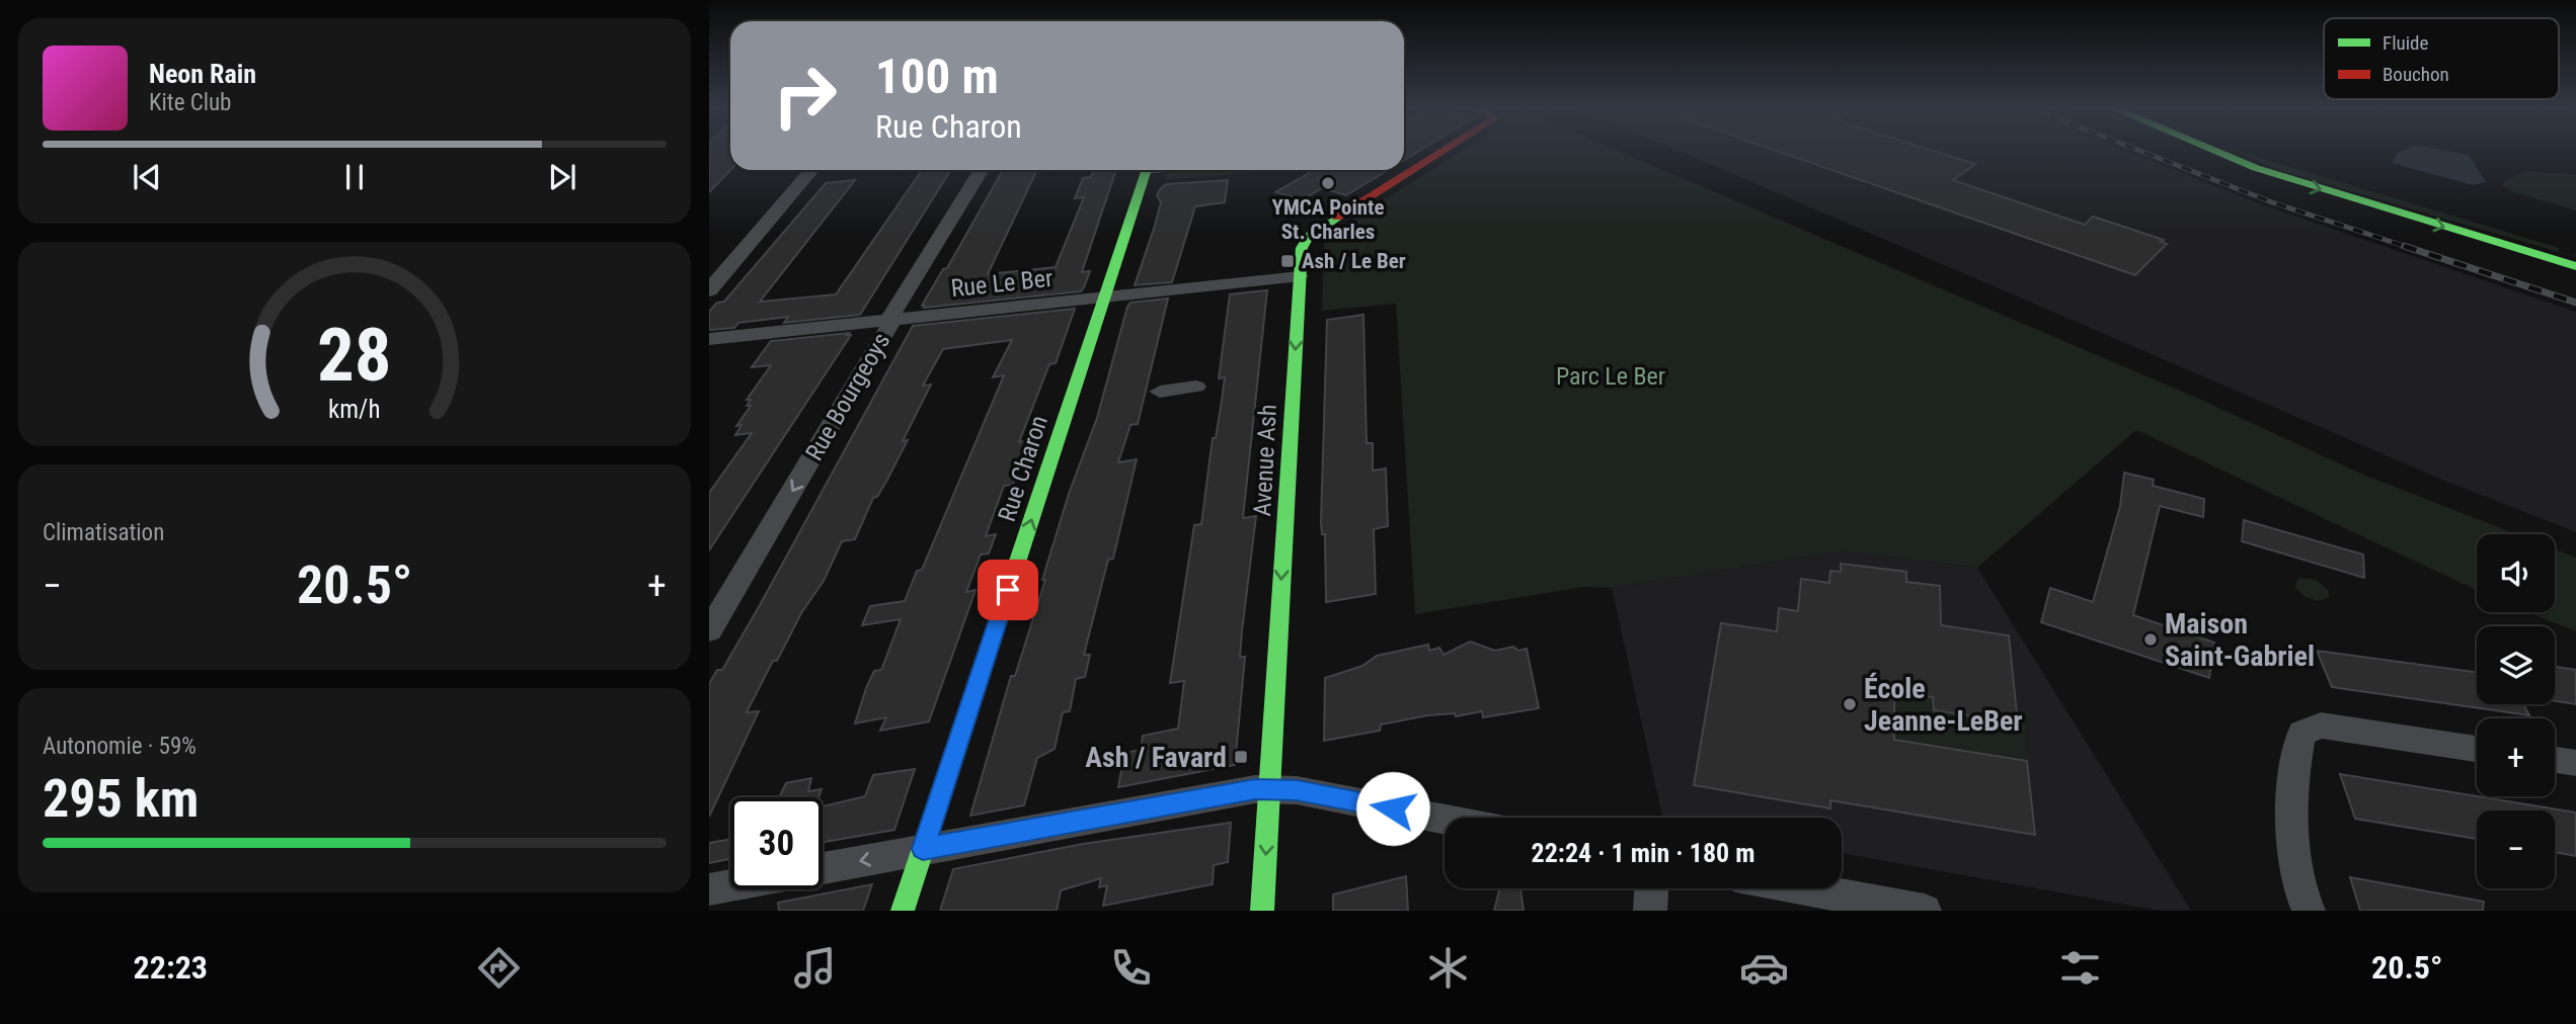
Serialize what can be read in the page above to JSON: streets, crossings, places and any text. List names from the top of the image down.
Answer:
{
  "streets": {
    "street": [
      "Rue Le Ber",
      "Rue Bourgeoys",
      "Avenue Ash",
      "Rue Charon"
    ]
  },
  "crossings": [
    ["Rue Le Ber", "Rue Bourgeoys"],
    ["Rue Le Ber", "Avenue Ash"],
    ["Rue Le Ber", "Rue Charon"]
  ],
  "one_way": ["Rue Bourgeoys", "Avenue Ash", "Rue Charon"],
  "parks": ["Parc Le Ber"],
  "places": {
    "other": ["YMCA Pointe St. Charles", "Maison Saint-Gabriel", "École Jeanne-LeBer"],
    "transit": ["Ash / Le Ber", "Ash / Favard"]
  },
  "legend": ["Fluide", "Bouchon"],
  "page": {
    "turn": ["100 m", "Rue Charon"],
    "song": ["Neon Rain", "Kite Club"],
    "tile": [
      "Climatisation",
      ["Autonomie · 59%", "295 km"]
    ],
    "map_buttons": ["+", "−"],
    "heat": ["−", "20.5°", "+"],
    "limit": "30",
    "trip": "22:24 · 1 min · 180 m",
    "tabs": ["22:23", "20.5°"],
    "gauge": ["28", "km/h"]
  }
}
